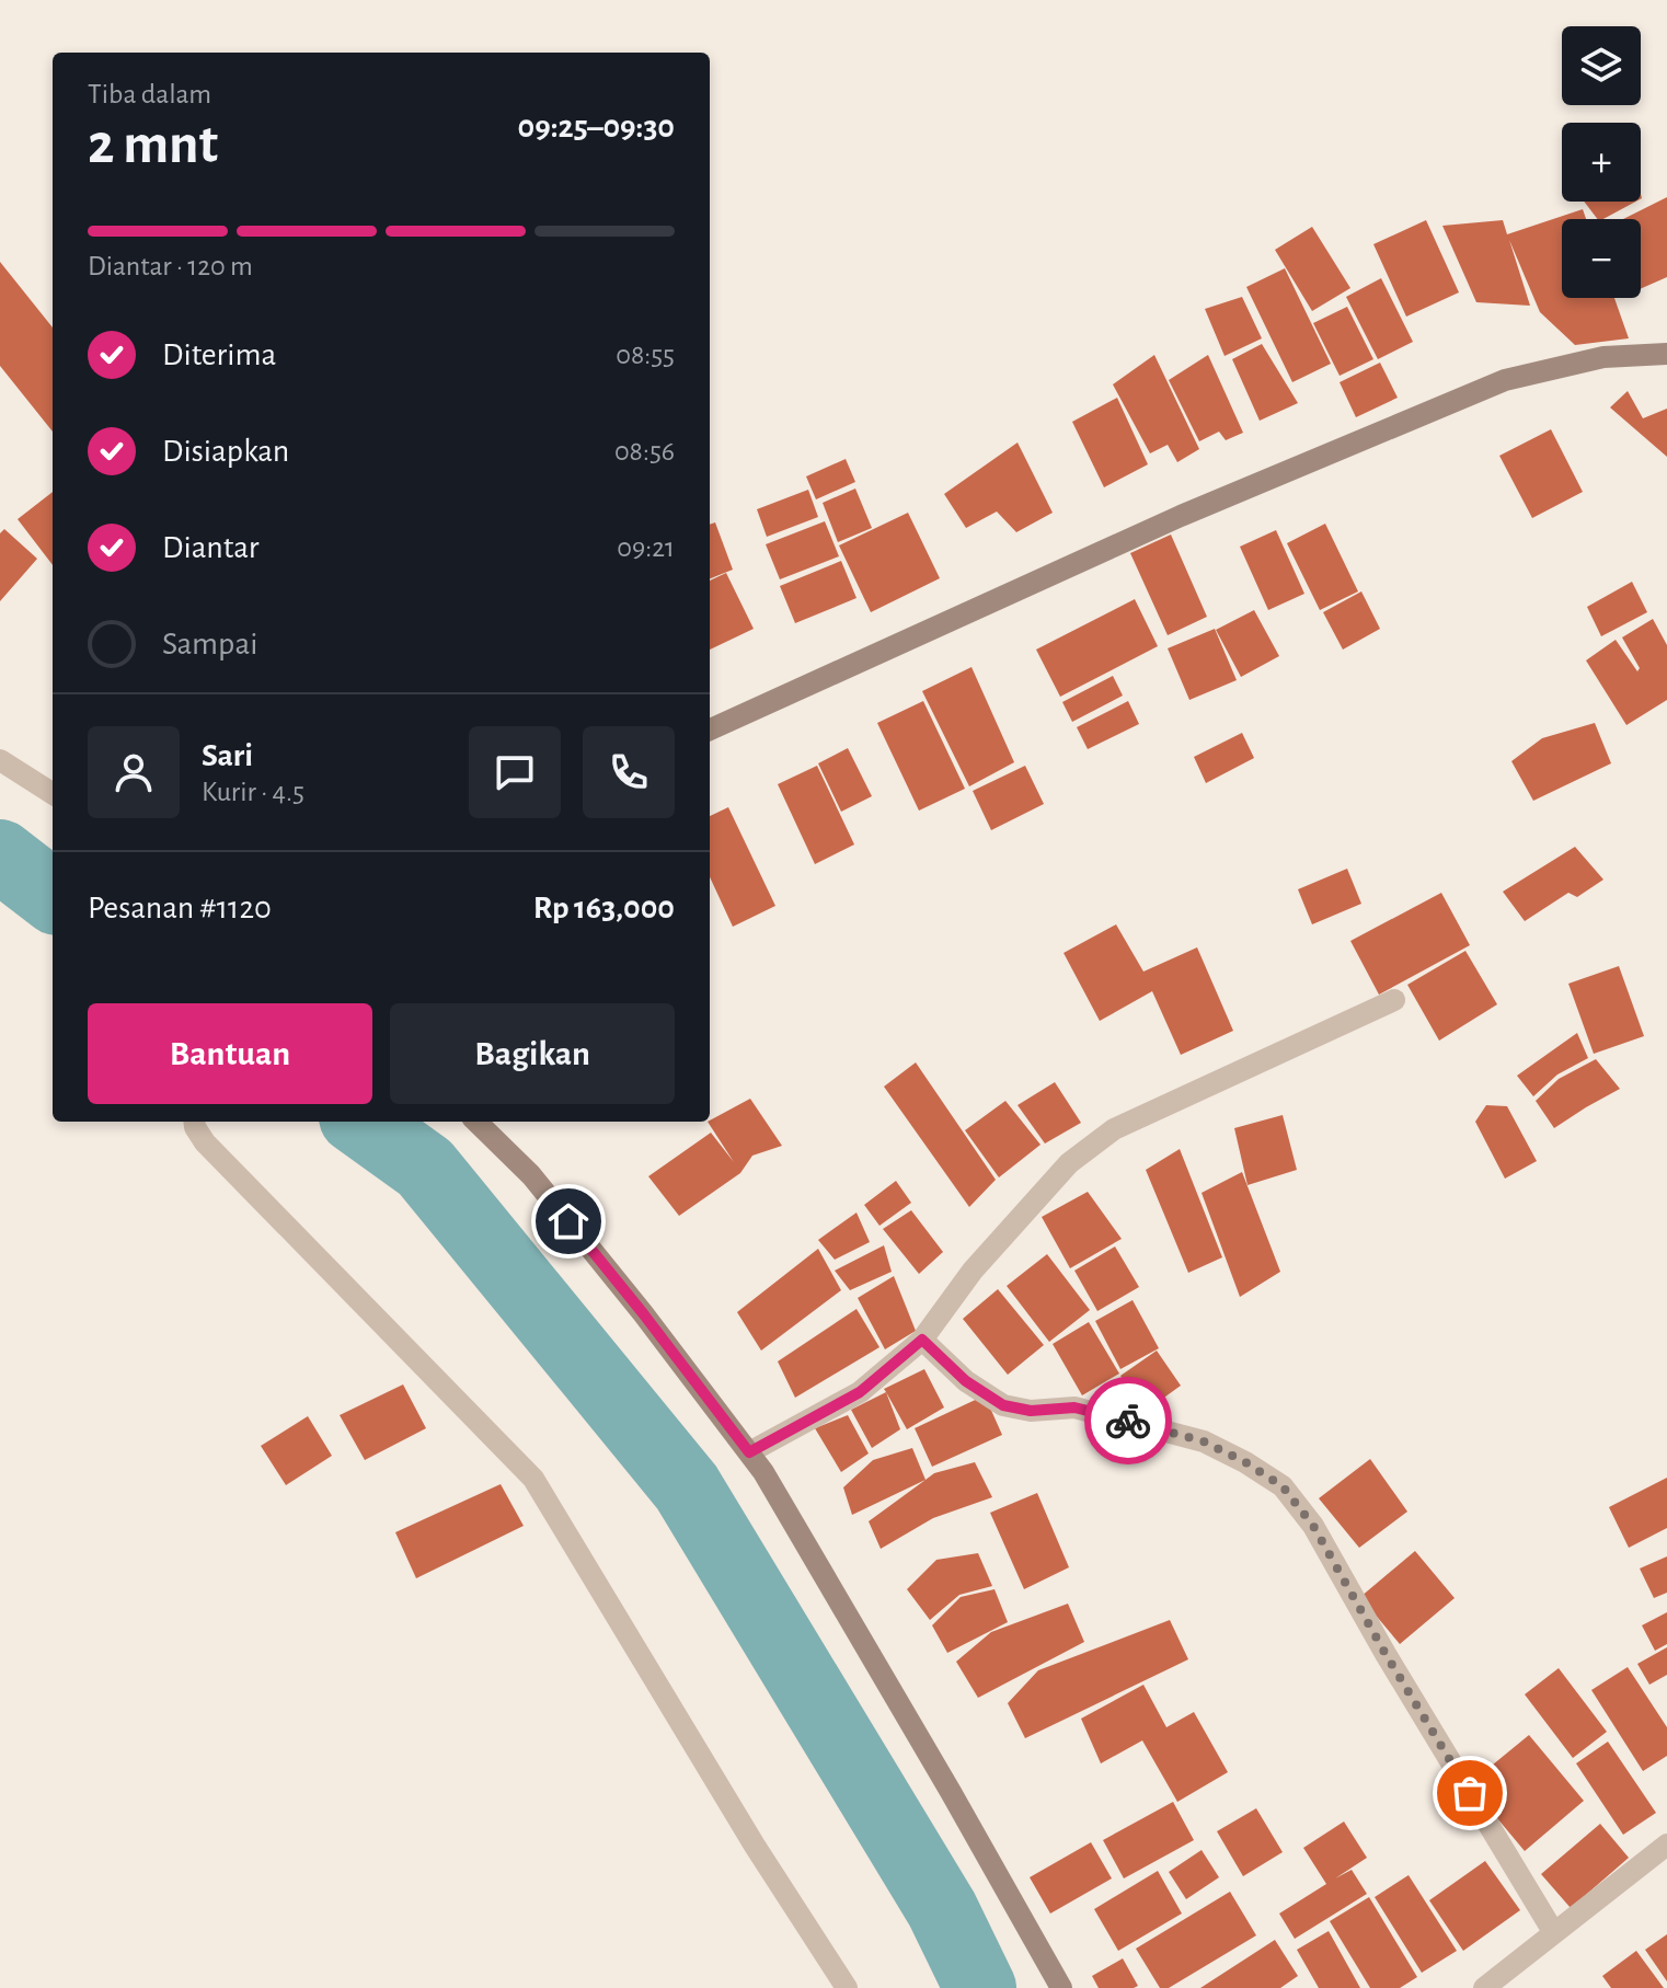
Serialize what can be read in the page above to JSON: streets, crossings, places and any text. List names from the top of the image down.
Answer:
{
  "page": {
    "map_buttons": ["+", "−"],
    "heading": ["2 mnt", "Tiba dalam", "09:25–09:30"],
    "panel": [
      "Sari",
      "Kurir · 4.5",
      "Pesanan #1120",
      "Rp 163,000"
    ],
    "bar": "Diantar · 120 m",
    "list": [
      ["Diterima", "08:55"],
      ["Disiapkan", "08:56"],
      ["Diantar", "09:21"],
      "Sampai"
    ],
    "buttons": ["Bantuan", "Bagikan"]
  }
}
